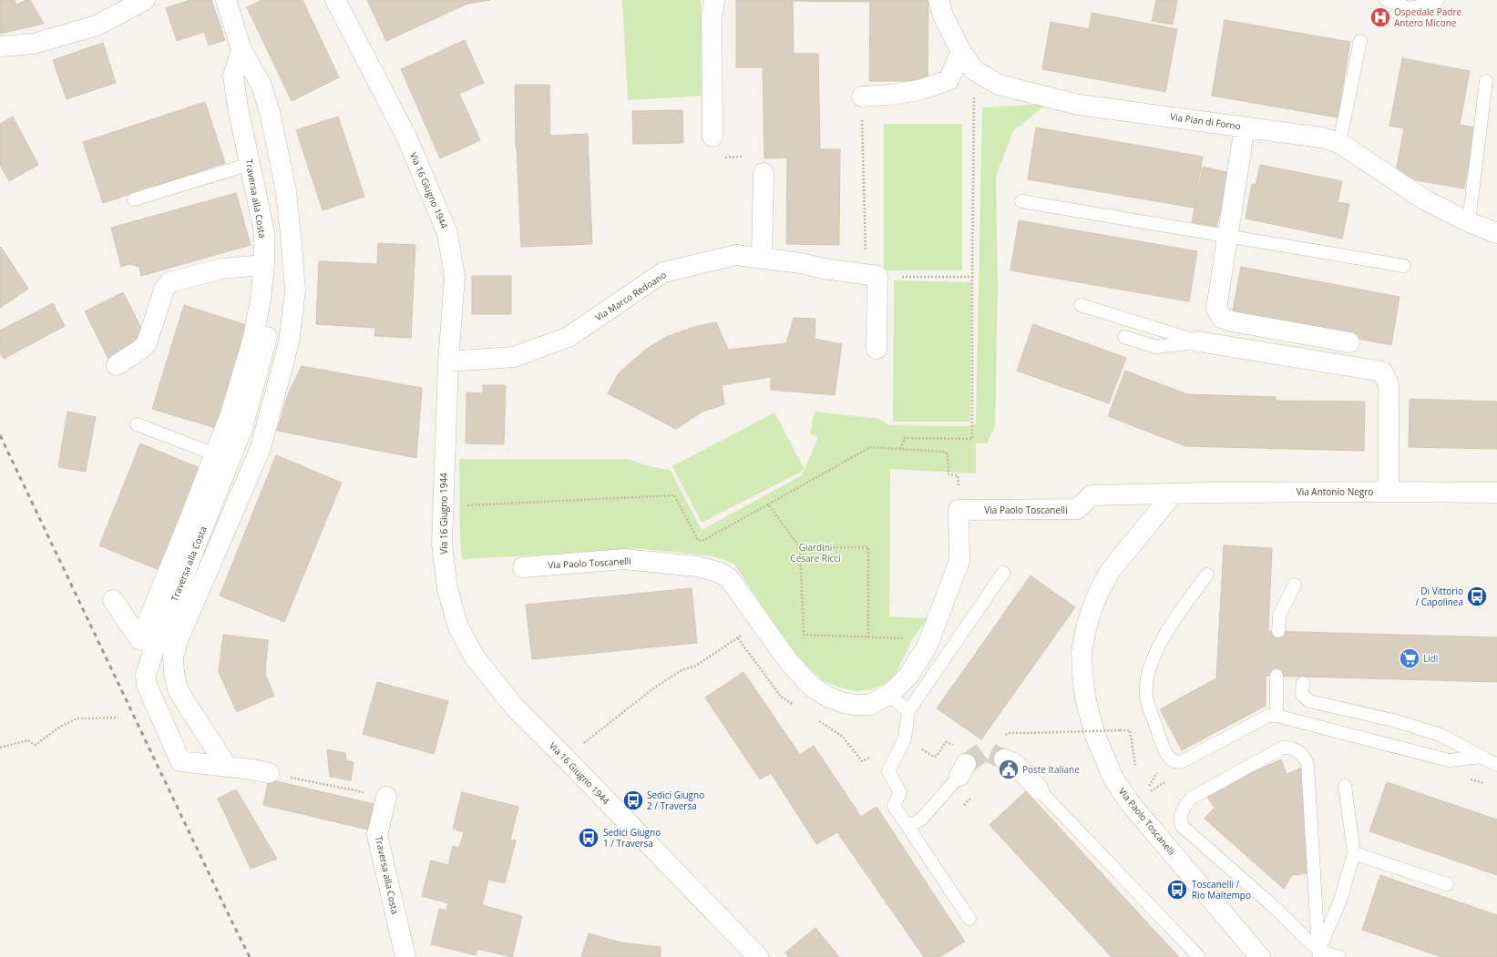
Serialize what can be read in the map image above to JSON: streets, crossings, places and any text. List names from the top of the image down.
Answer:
{
  "streets": {
    "street": [
      "Via Pian di Forno",
      "Via 16 Giugno 1944",
      "Traversa alla Costa",
      "Via Marco Redoano",
      "Via Antonio Negro",
      "Via Paolo Toscanelli"
    ]
  },
  "crossings": [
    ["Via 16 Giugno 1944", "Via Marco Redoano"],
    ["Via Antonio Negro", "Via Paolo Toscanelli"]
  ],
  "parks": ["Giardini Cesare Ricci"],
  "places": {
    "hospital": ["Ospedale Padre Antero Micone"],
    "bus stop": [
      "Di Vittorio / Capolinea",
      "Sedici Giugno 2 / Traversa",
      "Sedici Giugno 1 / Traversa",
      "Toscanelli / Rio Maltempo"
    ],
    "supermarket": ["Lidl"],
    "public building": ["Poste Italiane"]
  }
}
